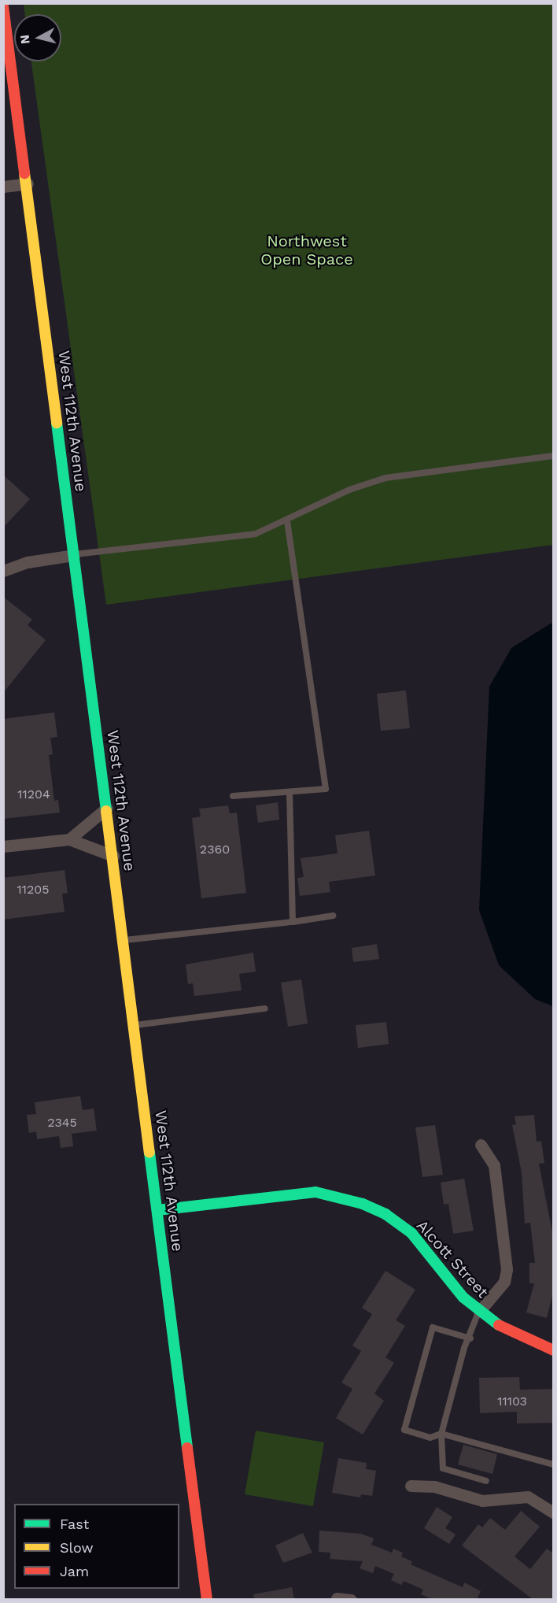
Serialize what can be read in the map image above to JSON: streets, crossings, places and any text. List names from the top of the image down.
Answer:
{
  "streets": {
    "main road": ["West 112th Avenue", "Alcott Street"]
  },
  "crossings": [
    ["West 112th Avenue", "Alcott Street"]
  ],
  "parks": ["Northwest Open Space"],
  "house_numbers": [
    "11204",
    "2360",
    "11205",
    "2345",
    "11103"
  ],
  "legend": ["Fast", "Slow", "Jam"],
  "north": "left"
}
